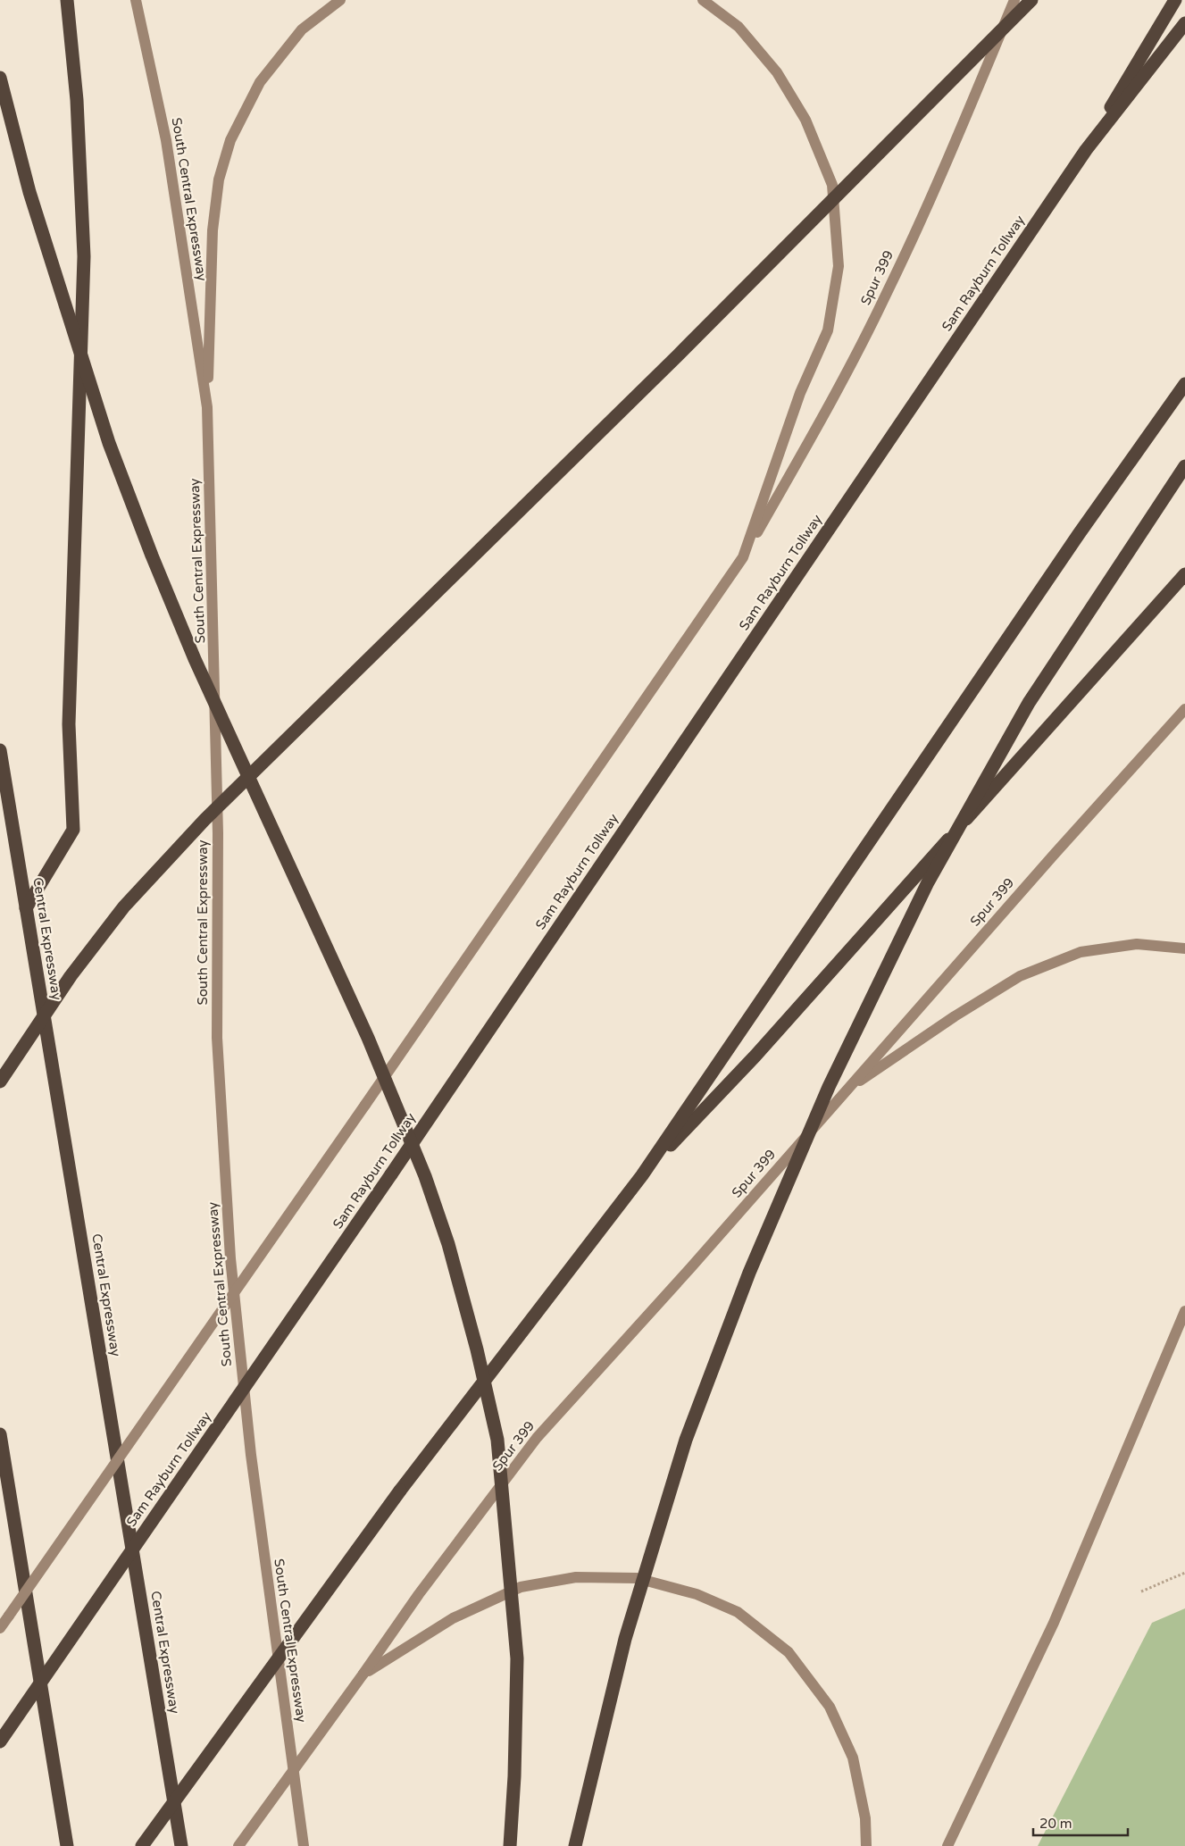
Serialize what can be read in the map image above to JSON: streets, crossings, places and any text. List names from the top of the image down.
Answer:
{
  "streets": {
    "highway": ["Sam Rayburn Tollway", "Central Expressway"],
    "main road": ["South Central Expressway", "Spur 399"]
  },
  "scale_bar": "20 m"
}
